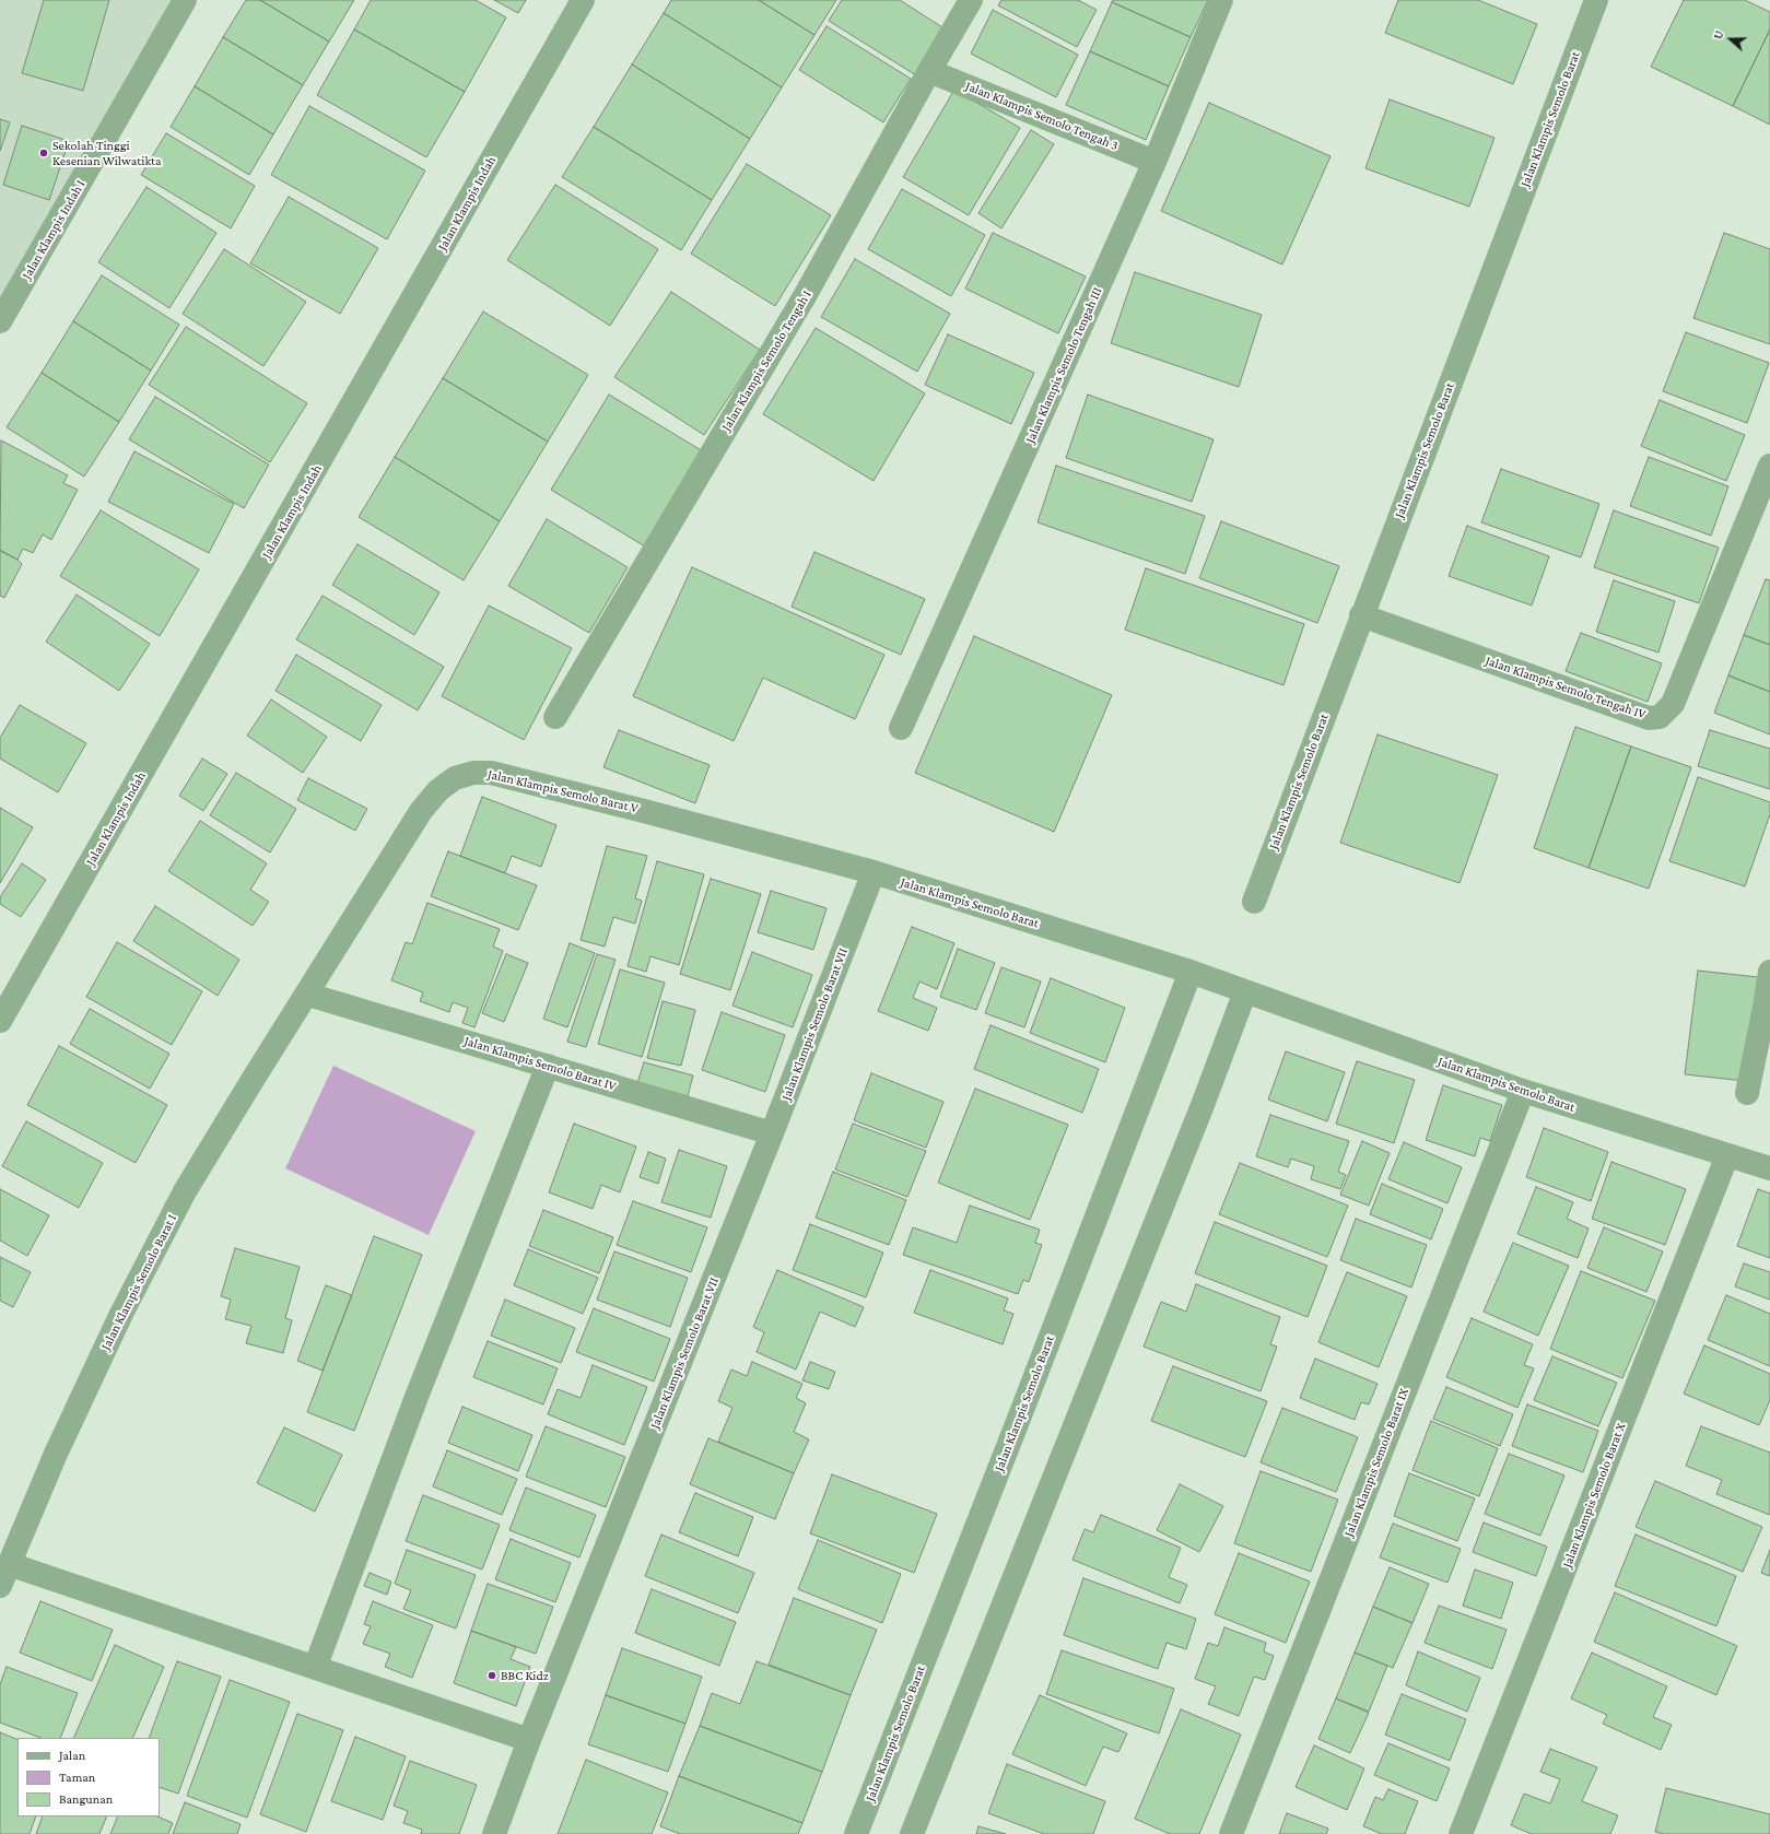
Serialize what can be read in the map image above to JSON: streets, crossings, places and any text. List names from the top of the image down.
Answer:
{
  "streets": {
    "street": [
      "Jalan Klampis Semolo Tengah 3",
      "Jalan Klampis Semolo Barat",
      "Jalan Klampis Indah",
      "Jalan Klampis Indah I",
      "Jalan Klampis Semolo Tengah I",
      "Jalan Klampis Semolo Tengah III",
      "Jalan Klampis Semolo Tengah IV",
      "Jalan Klampis Semolo Barat V",
      "Jalan Klampis Semolo Barat VII",
      "Jalan Klampis Semolo Barat IV",
      "Jalan Klampis Semolo Barat I",
      "Jalan Klampis Semolo Barat IX",
      "Jalan Klampis Semolo Barat X"
    ]
  },
  "crossings": [
    ["Jalan Klampis Semolo Tengah 3", "Jalan Klampis Semolo Tengah I"],
    ["Jalan Klampis Semolo Tengah 3", "Jalan Klampis Semolo Tengah III"],
    ["Jalan Klampis Semolo Barat", "Jalan Klampis Semolo Tengah IV"],
    ["Jalan Klampis Semolo Barat", "Jalan Klampis Semolo Barat V"],
    ["Jalan Klampis Semolo Barat", "Jalan Klampis Semolo Barat VII"],
    ["Jalan Klampis Semolo Barat", "Jalan Klampis Semolo Barat IX"],
    ["Jalan Klampis Semolo Barat", "Jalan Klampis Semolo Barat X"],
    ["Jalan Klampis Semolo Barat V", "Jalan Klampis Semolo Barat VII"],
    ["Jalan Klampis Semolo Barat V", "Jalan Klampis Semolo Barat IV"],
    ["Jalan Klampis Semolo Barat V", "Jalan Klampis Semolo Barat I"],
    ["Jalan Klampis Semolo Barat VII", "Jalan Klampis Semolo Barat IV"],
    ["Jalan Klampis Semolo Barat IV", "Jalan Klampis Semolo Barat I"]
  ],
  "places": ["Sekolah Tinggi Kesenian Wilwatikta", "BBC Kidz"],
  "legend": ["Jalan", "Taman", "Bangunan"],
  "north": "left"
}
